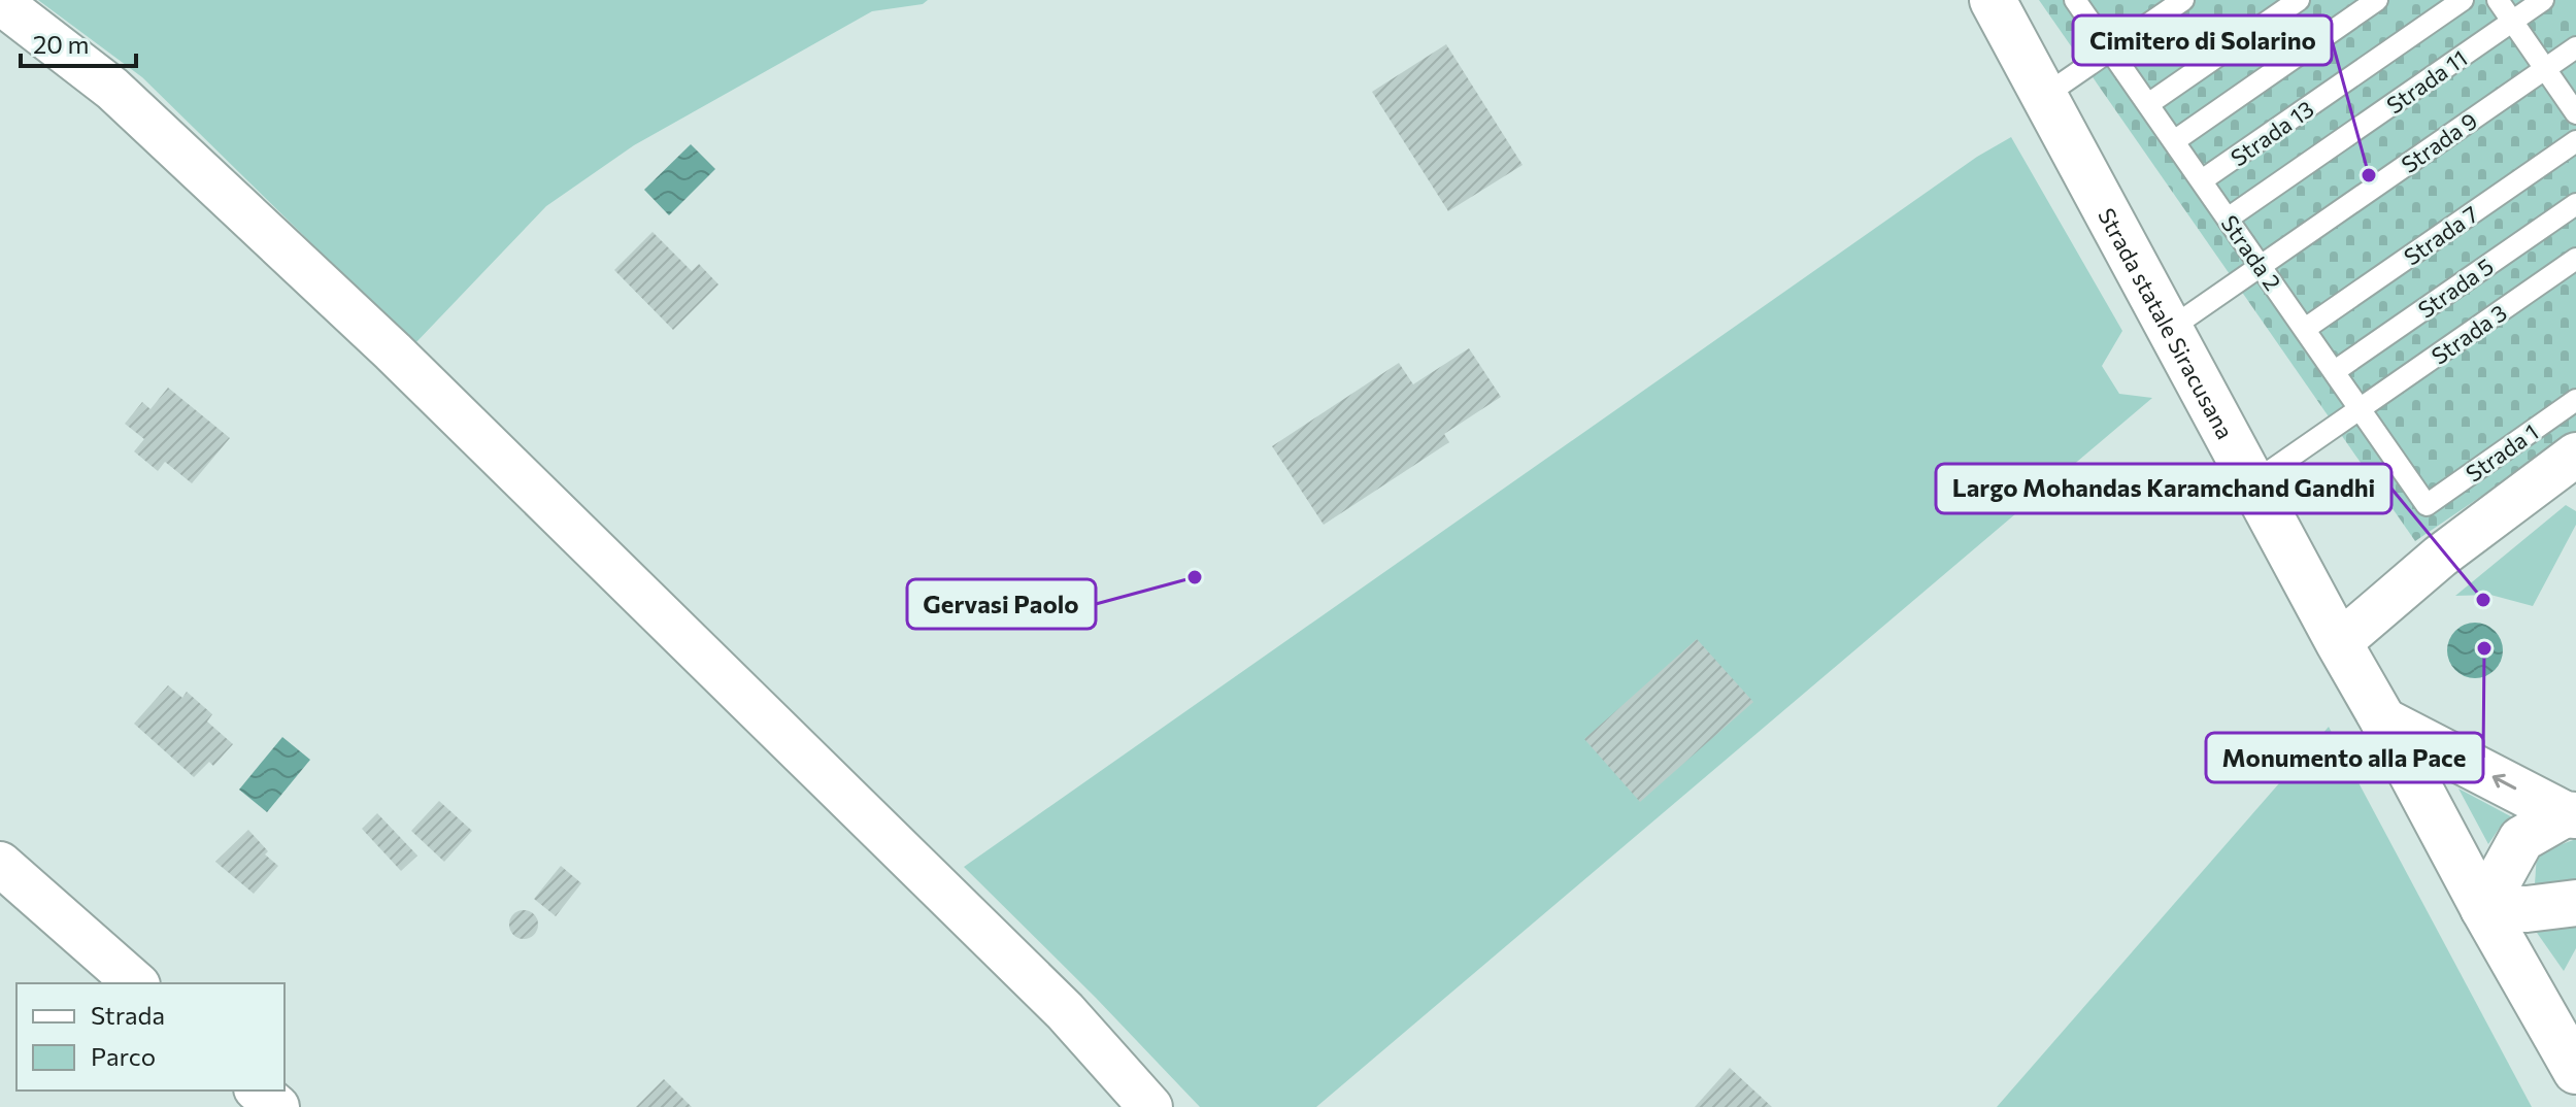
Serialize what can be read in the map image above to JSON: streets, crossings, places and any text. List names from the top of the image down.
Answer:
{
  "streets": {
    "main road": ["Strada statale Siracusana"],
    "lane": [
      "Strada 11",
      "Strada 13",
      "Strada 9",
      "Strada 7",
      "Strada 2",
      "Strada 5",
      "Strada 3",
      "Strada 1"
    ]
  },
  "crossings": [
    ["Strada 11", "Strada 2"],
    ["Strada 13", "Strada 2"],
    ["Strada 9", "Strada 2"],
    ["Strada 9", "Strada statale Siracusana"],
    ["Strada 7", "Strada 2"],
    ["Strada 2", "Strada 5"],
    ["Strada 2", "Strada 3"],
    ["Strada 2", "Strada 1"],
    ["Strada statale Siracusana", "Strada 3"]
  ],
  "places": [
    "Cimitero di Solarino",
    "Gervasi Paolo",
    "Largo Mohandas Karamchand Gandhi",
    "Monumento alla Pace"
  ],
  "legend": ["Strada", "Parco"],
  "scale_bar": "20 m"
}
